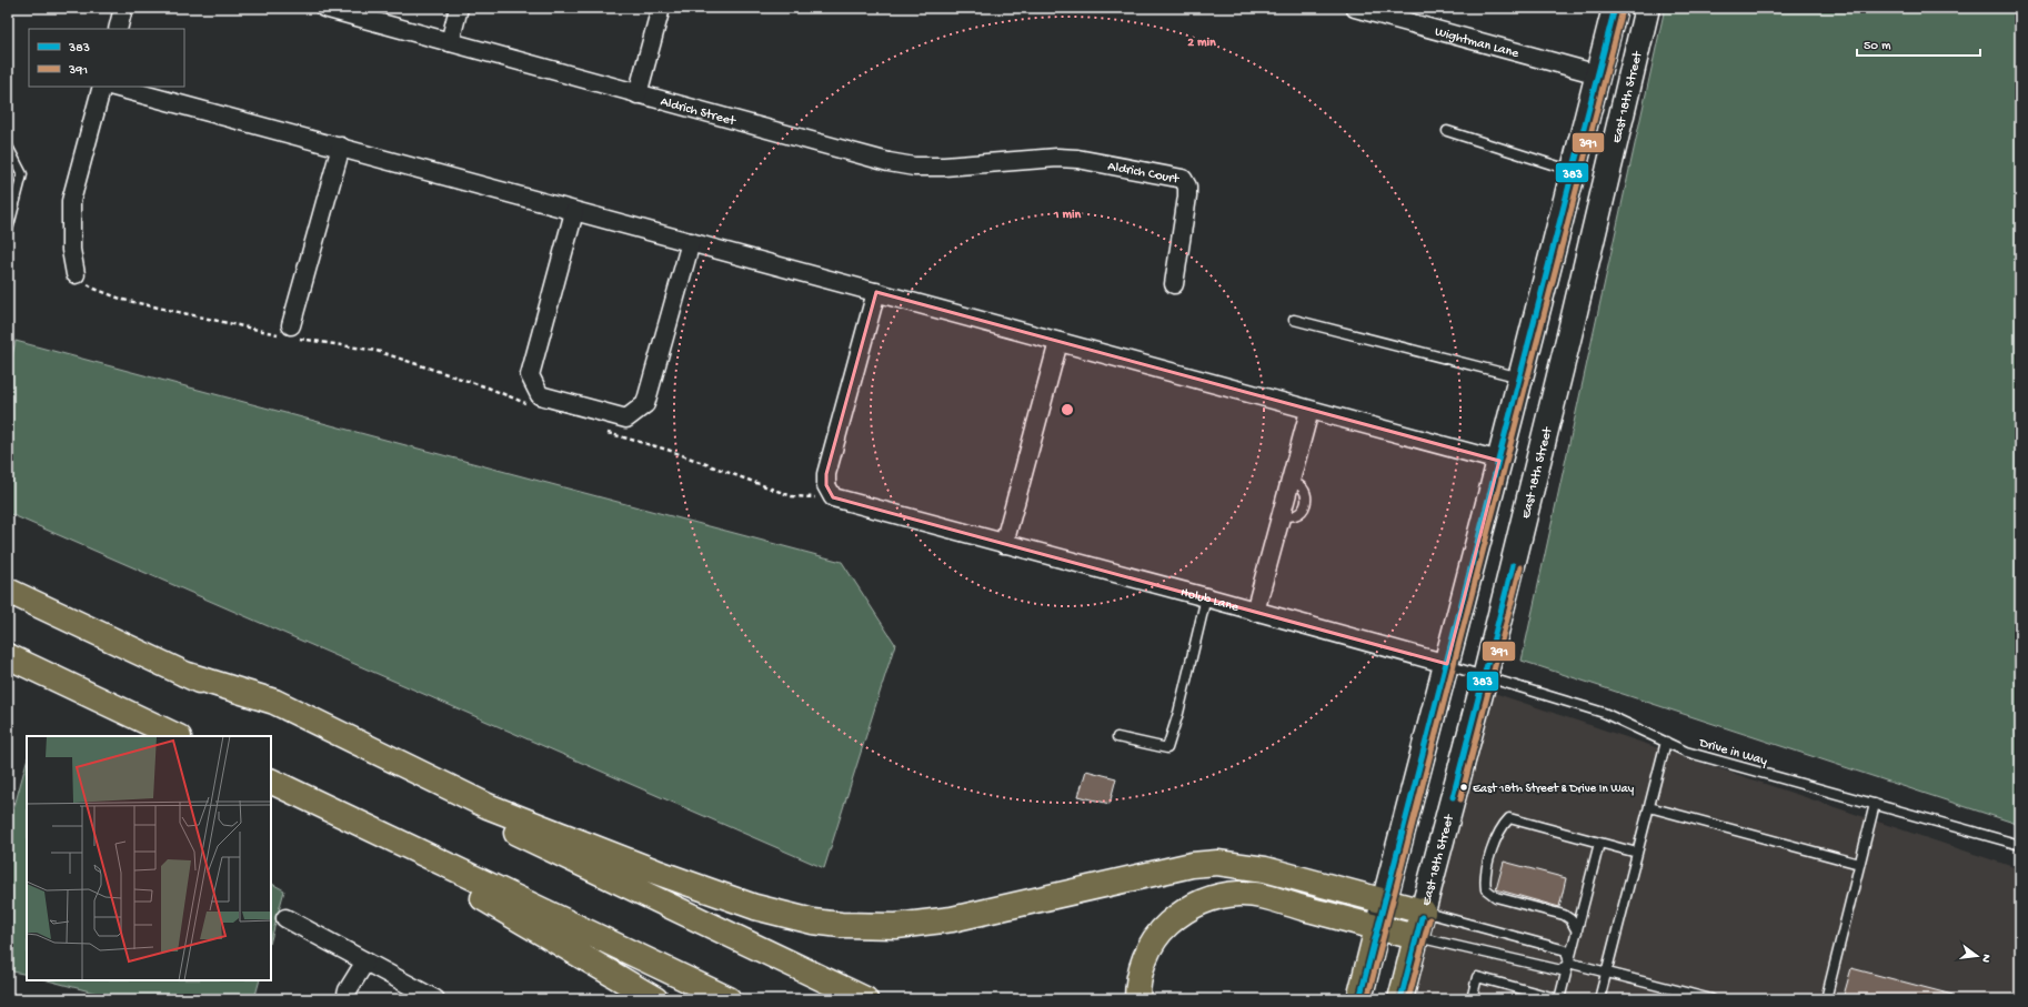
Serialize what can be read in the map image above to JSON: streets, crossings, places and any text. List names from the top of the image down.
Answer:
{
  "streets": {
    "main road": ["East 18th Street"],
    "street": [
      "Wightman Lane",
      "Aldrich Street",
      "Aldrich Court",
      "Holub Lane"
    ],
    "lane": ["Drive in Way"]
  },
  "crossings": [
    ["East 18th Street", "Drive in Way"],
    ["Aldrich Street", "Aldrich Court"],
    ["Holub Lane", "Drive in Way"]
  ],
  "places": ["East 18th Street & Drive In Way"],
  "lines": ["transit line 383", "transit line 391"],
  "legend": ["383", "391"],
  "scale_bar": "50 m",
  "north": "right",
  "rings": ["2 min", "1 min"]
}
